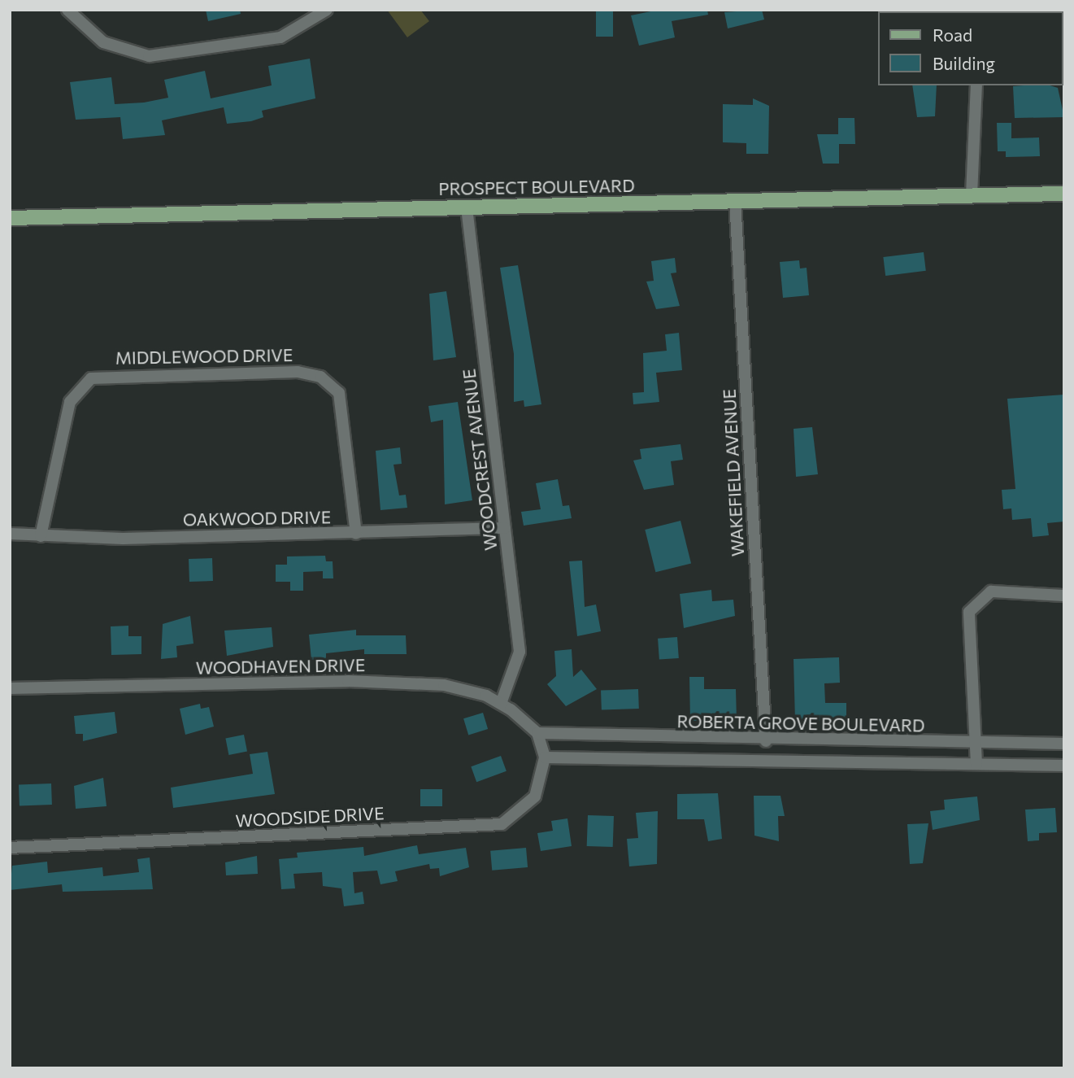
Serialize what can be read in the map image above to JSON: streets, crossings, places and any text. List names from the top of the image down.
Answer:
{
  "streets": {
    "main road": ["PROSPECT BOULEVARD"],
    "street": [
      "MIDDLEWOOD DRIVE",
      "WOODCREST AVENUE",
      "WAKEFIELD AVENUE",
      "OAKWOOD DRIVE",
      "WOODHAVEN DRIVE",
      "ROBERTA GROVE BOULEVARD",
      "WOODSIDE DRIVE"
    ]
  },
  "crossings": [
    ["PROSPECT BOULEVARD", "WOODCREST AVENUE"],
    ["PROSPECT BOULEVARD", "WAKEFIELD AVENUE"],
    ["MIDDLEWOOD DRIVE", "OAKWOOD DRIVE"],
    ["WOODCREST AVENUE", "OAKWOOD DRIVE"],
    ["WOODCREST AVENUE", "WOODHAVEN DRIVE"],
    ["WAKEFIELD AVENUE", "ROBERTA GROVE BOULEVARD"],
    ["WOODHAVEN DRIVE", "ROBERTA GROVE BOULEVARD"]
  ],
  "legend": ["Road", "Building"]
}
